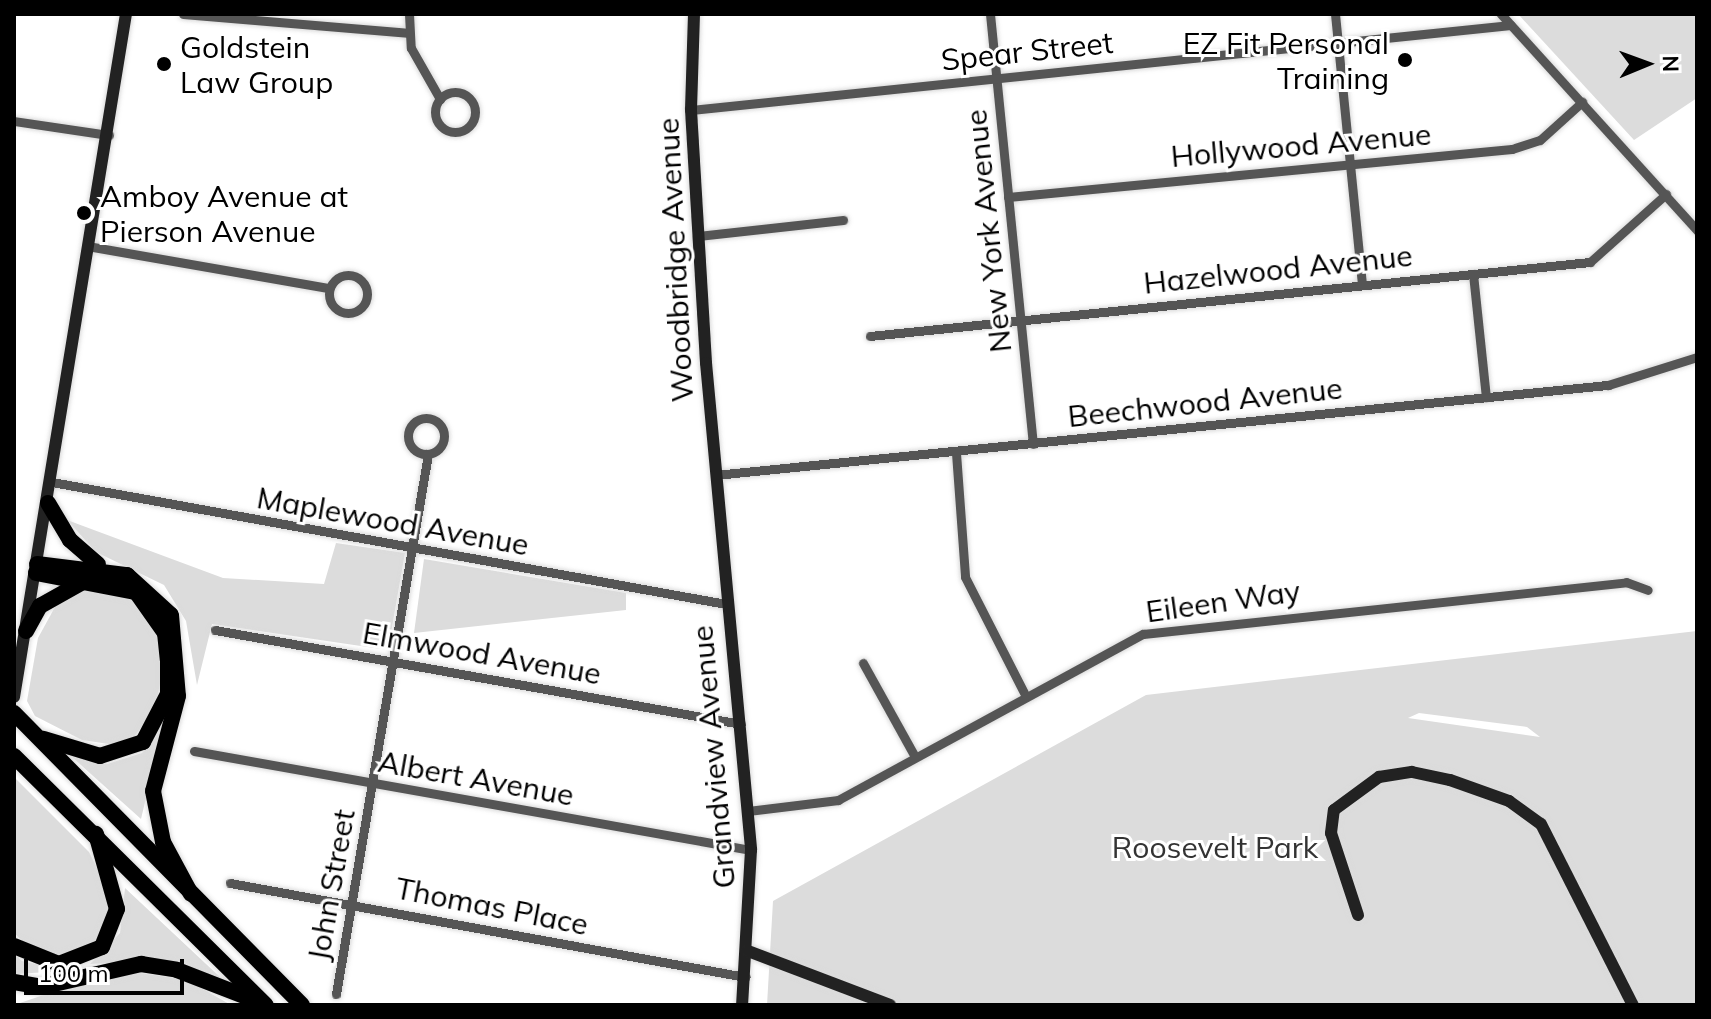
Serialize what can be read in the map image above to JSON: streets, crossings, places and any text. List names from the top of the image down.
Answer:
{
  "streets": {
    "street": [
      "Spear Street",
      "Hollywood Avenue",
      "New York Avenue",
      "Woodbridge Avenue",
      "Hazelwood Avenue",
      "Beechwood Avenue",
      "Maplewood Avenue",
      "Eileen Way",
      "Elmwood Avenue",
      "Grandview Avenue",
      "Albert Avenue",
      "John Street",
      "Thomas Place"
    ]
  },
  "crossings": [
    ["Spear Street", "New York Avenue"],
    ["Spear Street", "Woodbridge Avenue"],
    ["Hollywood Avenue", "New York Avenue"],
    ["New York Avenue", "Hazelwood Avenue"],
    ["New York Avenue", "Beechwood Avenue"],
    ["Woodbridge Avenue", "Beechwood Avenue"],
    ["Woodbridge Avenue", "Grandview Avenue"],
    ["Maplewood Avenue", "Grandview Avenue"],
    ["Maplewood Avenue", "John Street"],
    ["Eileen Way", "Grandview Avenue"],
    ["Elmwood Avenue", "Grandview Avenue"],
    ["Elmwood Avenue", "John Street"],
    ["Grandview Avenue", "Albert Avenue"],
    ["Grandview Avenue", "Thomas Place"],
    ["Albert Avenue", "John Street"],
    ["John Street", "Thomas Place"]
  ],
  "parks": ["Roosevelt Park"],
  "places": ["EZ Fit Personal Training", "Goldstein Law Group", "Amboy Avenue at Pierson Avenue"],
  "scale_bar": "100 m",
  "north": "right"
}
